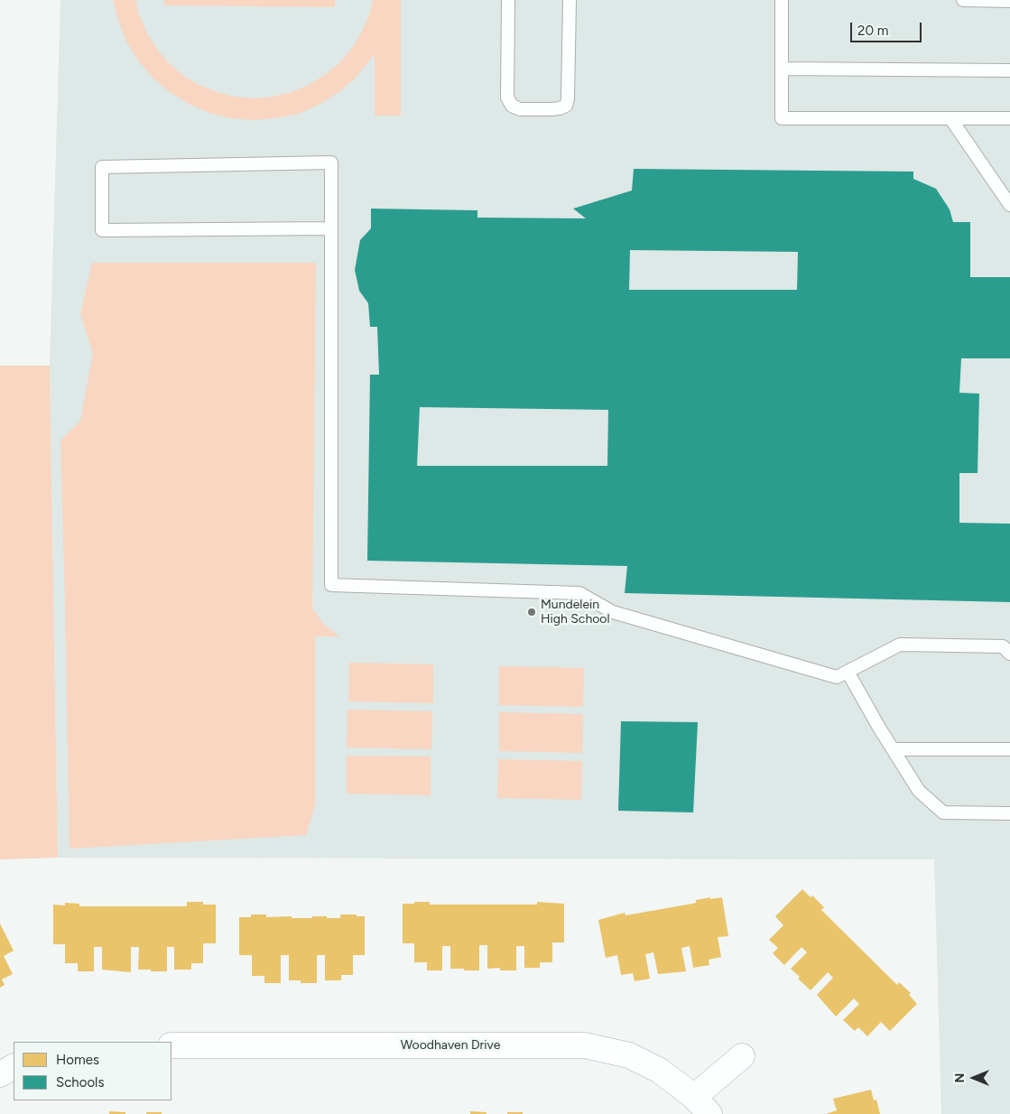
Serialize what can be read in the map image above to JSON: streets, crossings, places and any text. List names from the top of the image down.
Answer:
{
  "streets": {
    "street": ["Woodhaven Drive"]
  },
  "places": ["Mundelein High School"],
  "legend": ["Homes", "Schools"],
  "scale_bar": "20 m",
  "north": "left"
}
